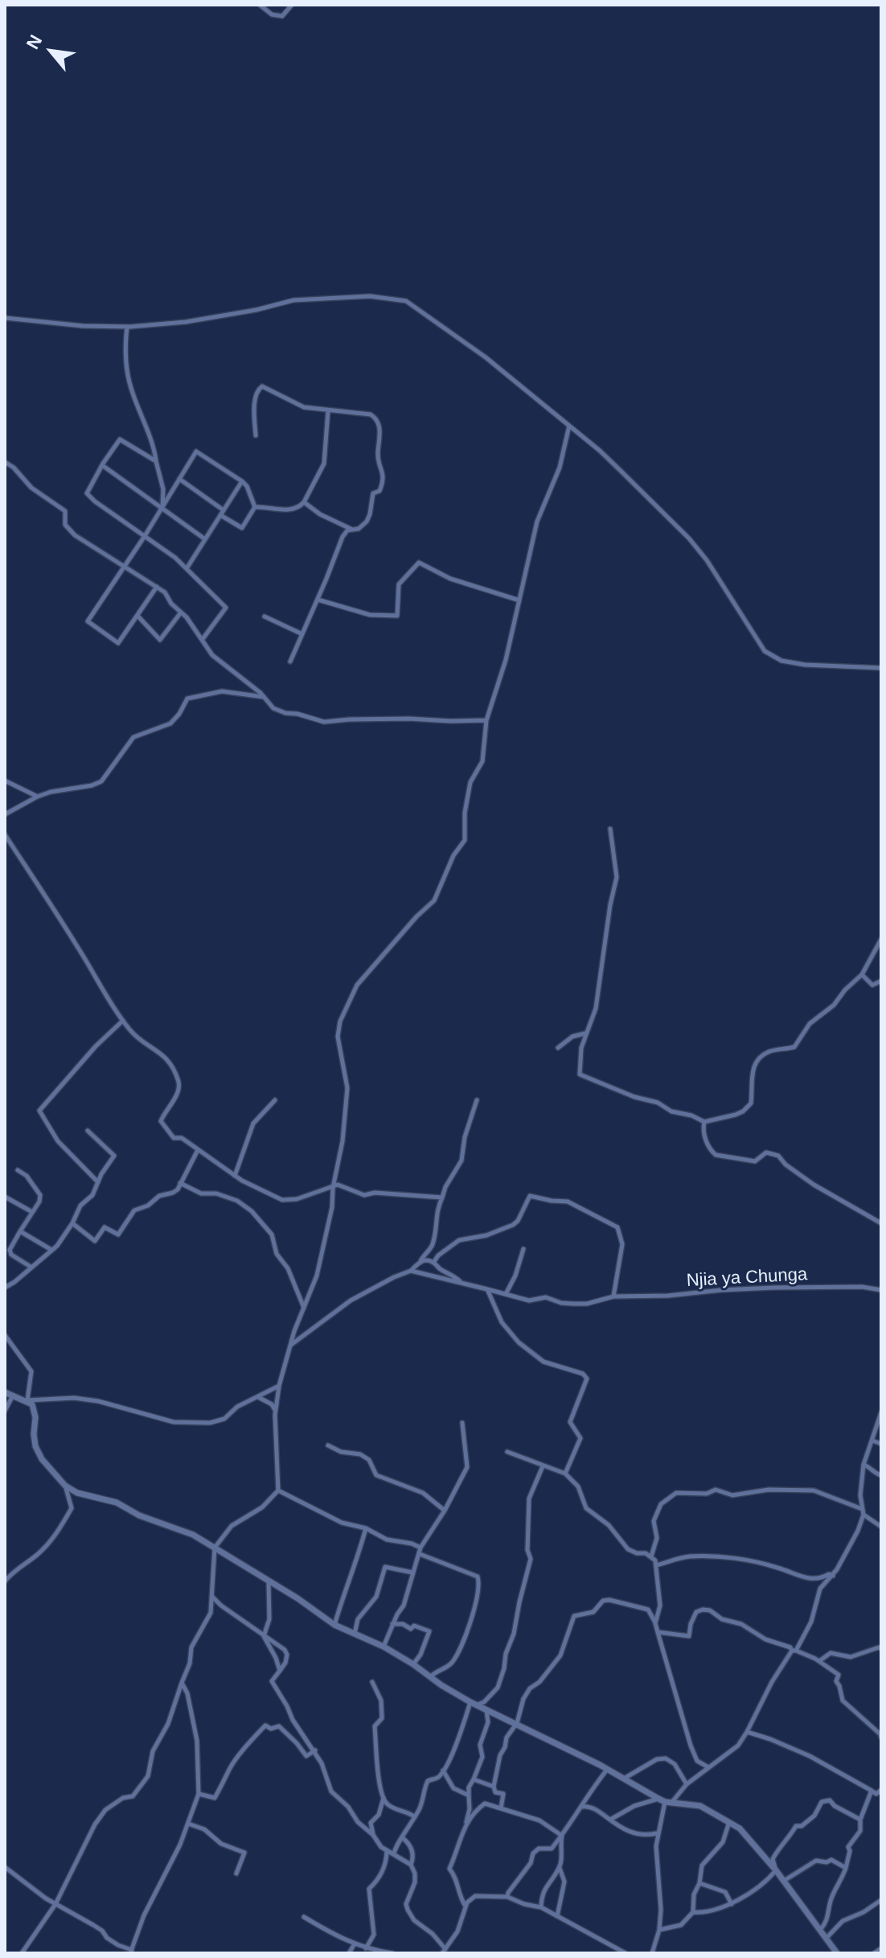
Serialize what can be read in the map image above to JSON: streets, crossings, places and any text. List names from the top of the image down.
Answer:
{
  "streets": {
    "street": ["Njia ya Chunga"]
  },
  "north": "top left"
}
